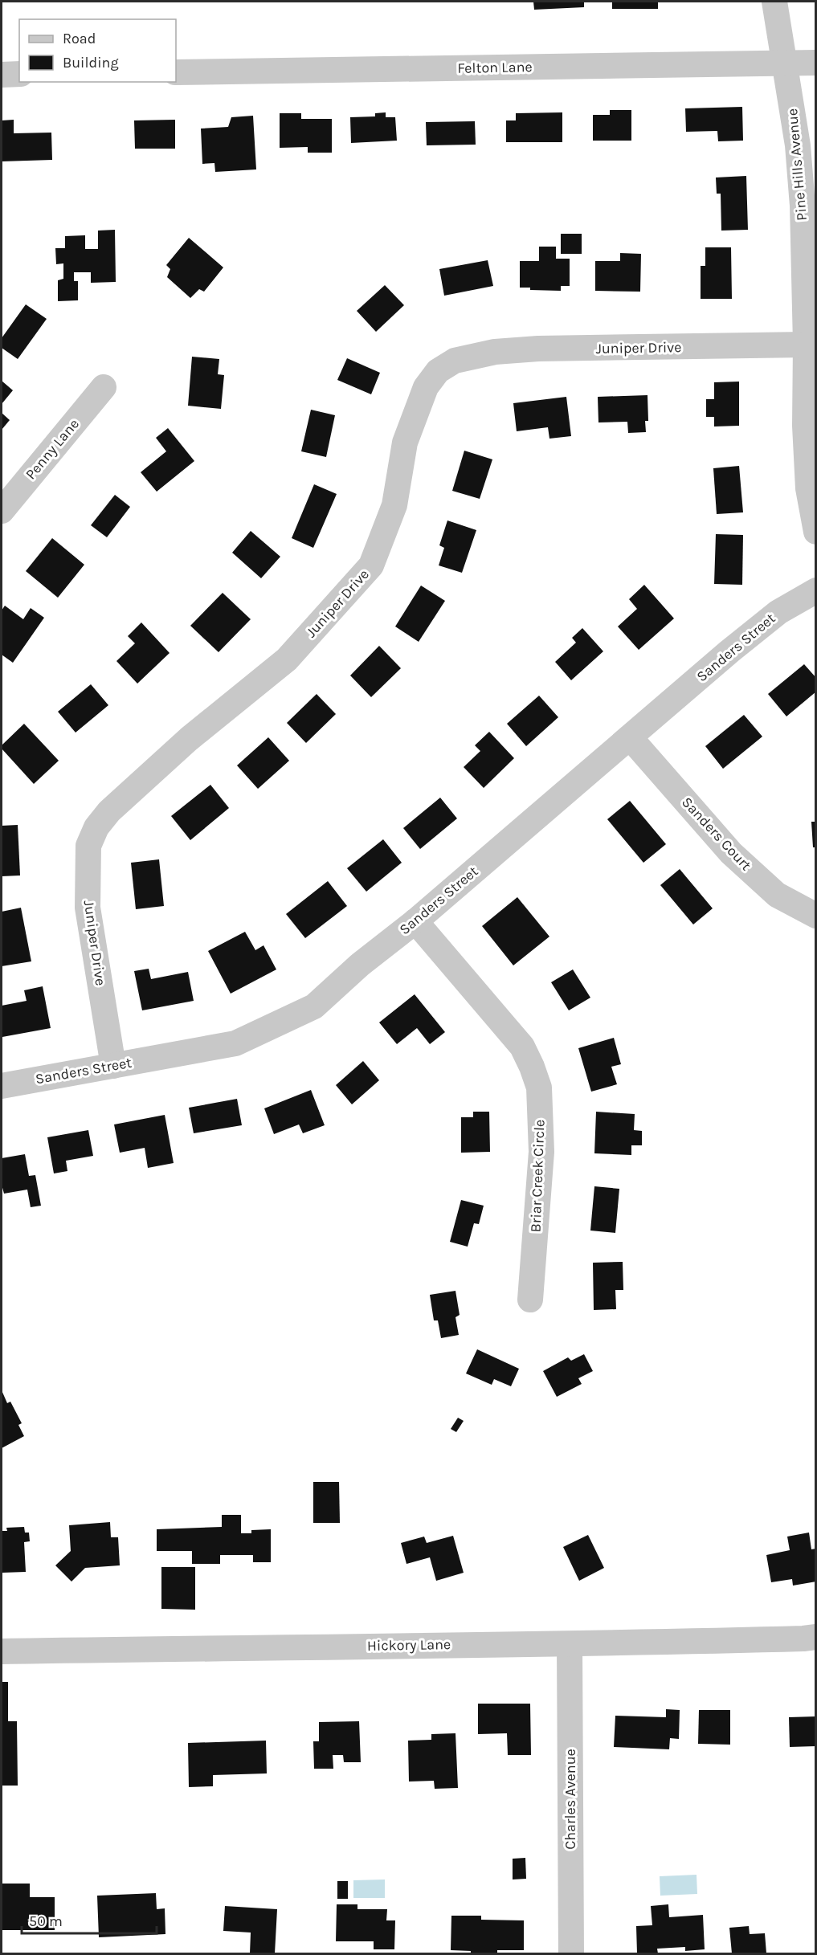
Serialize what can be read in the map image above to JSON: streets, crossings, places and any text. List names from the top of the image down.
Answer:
{
  "streets": {
    "street": [
      "Felton Lane",
      "Pine Hills Avenue",
      "Juniper Drive",
      "Penny Lane",
      "Sanders Street",
      "Sanders Court",
      "Briar Creek Circle",
      "Hickory Lane",
      "Charles Avenue"
    ]
  },
  "crossings": [
    ["Felton Lane", "Pine Hills Avenue"],
    ["Pine Hills Avenue", "Juniper Drive"],
    ["Juniper Drive", "Sanders Street"],
    ["Sanders Street", "Sanders Court"],
    ["Sanders Street", "Briar Creek Circle"],
    ["Hickory Lane", "Charles Avenue"]
  ],
  "legend": ["Road", "Building"],
  "scale_bar": "50 m"
}
